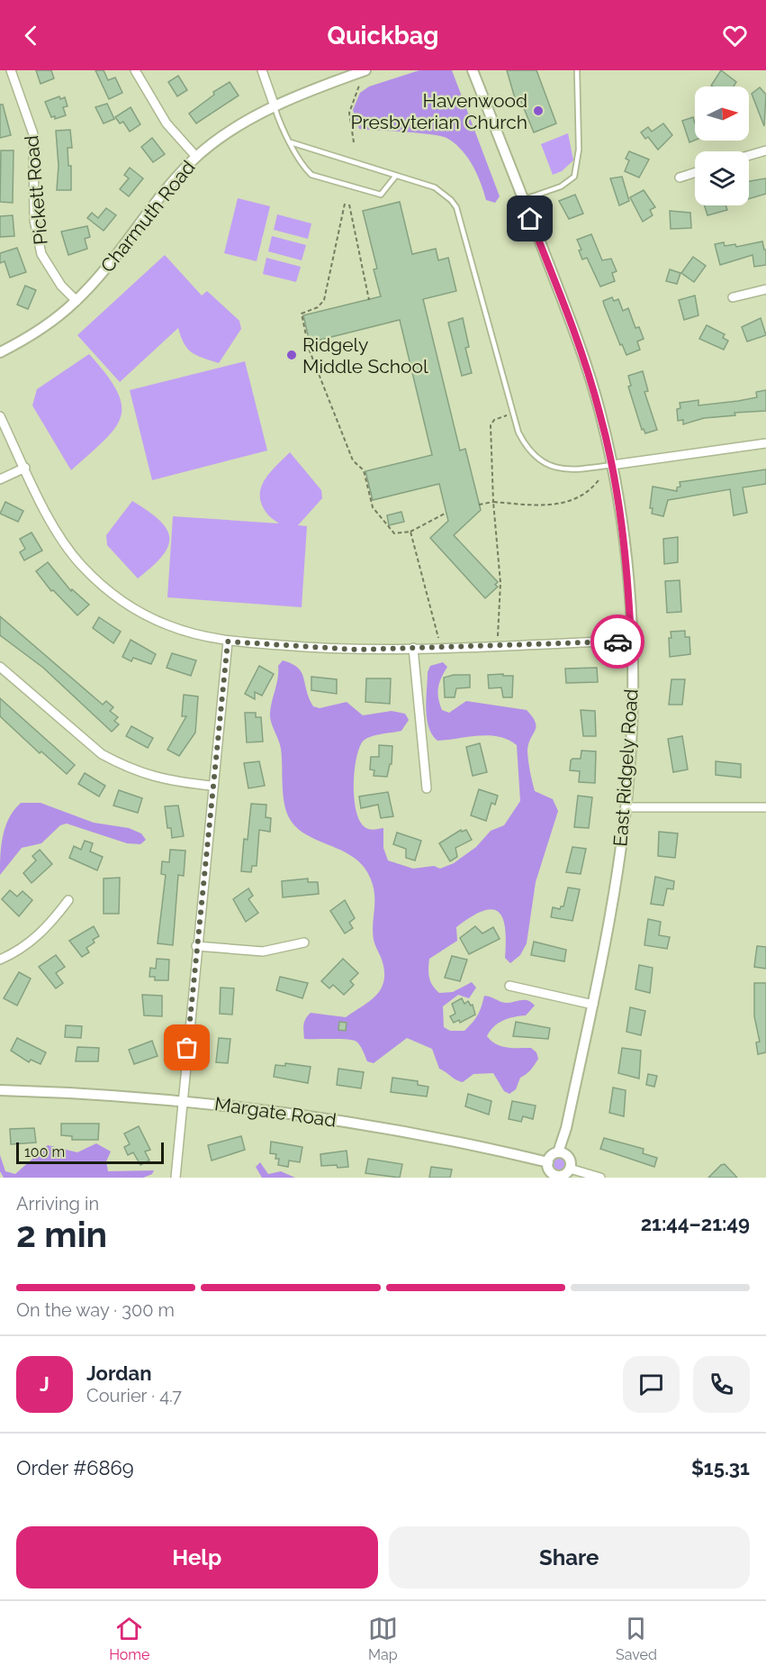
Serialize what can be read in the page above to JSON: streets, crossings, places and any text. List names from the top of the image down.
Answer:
{
  "streets": {
    "street": [
      "Pickett Road",
      "Charmuth Road",
      "East Ridgely Road",
      "Margate Road"
    ]
  },
  "crossings": [
    ["Pickett Road", "Charmuth Road"]
  ],
  "places": ["Havenwood Presbyterian Church", "Ridgely Middle School"],
  "scale_bar": "100 m",
  "north": "right",
  "page": {
    "header": "Quickbag",
    "scale": "100 m",
    "heading": ["2 min", "Arriving in", "21:44–21:49"],
    "panel": [
      "Jordan",
      "Courier · 4.7",
      "Order #6869",
      "$15.31"
    ],
    "bar": "On the way · 300 m",
    "round": "J",
    "buttons": ["Help", "Share"],
    "tabs": ["Home", "Map", "Saved"]
  }
}
